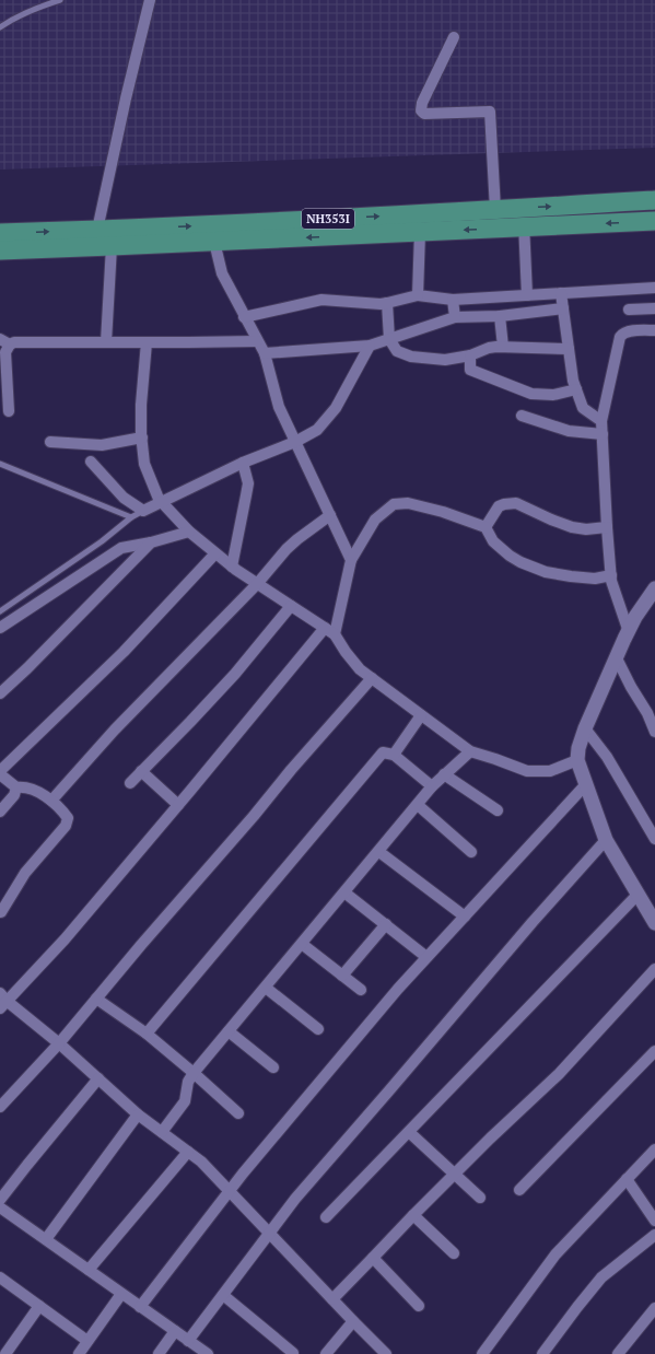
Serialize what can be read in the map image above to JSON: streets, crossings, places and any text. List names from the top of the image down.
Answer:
{
  "streets": {
    "highway": ["NH353I"]
  }
}
